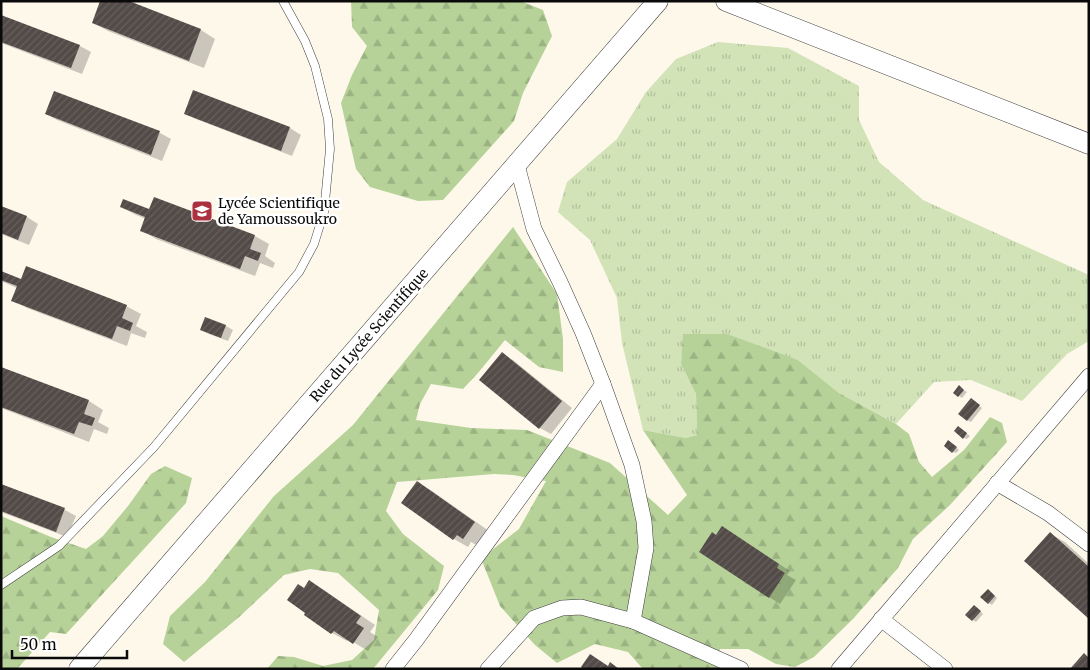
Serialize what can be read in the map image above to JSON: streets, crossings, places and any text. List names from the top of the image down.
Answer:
{
  "streets": {
    "street": ["Rue du Lycée Scientifique"]
  },
  "places": {
    "school or university": ["Lycée Scientifique de Yamoussoukro"]
  },
  "scale_bar": "50 m"
}
